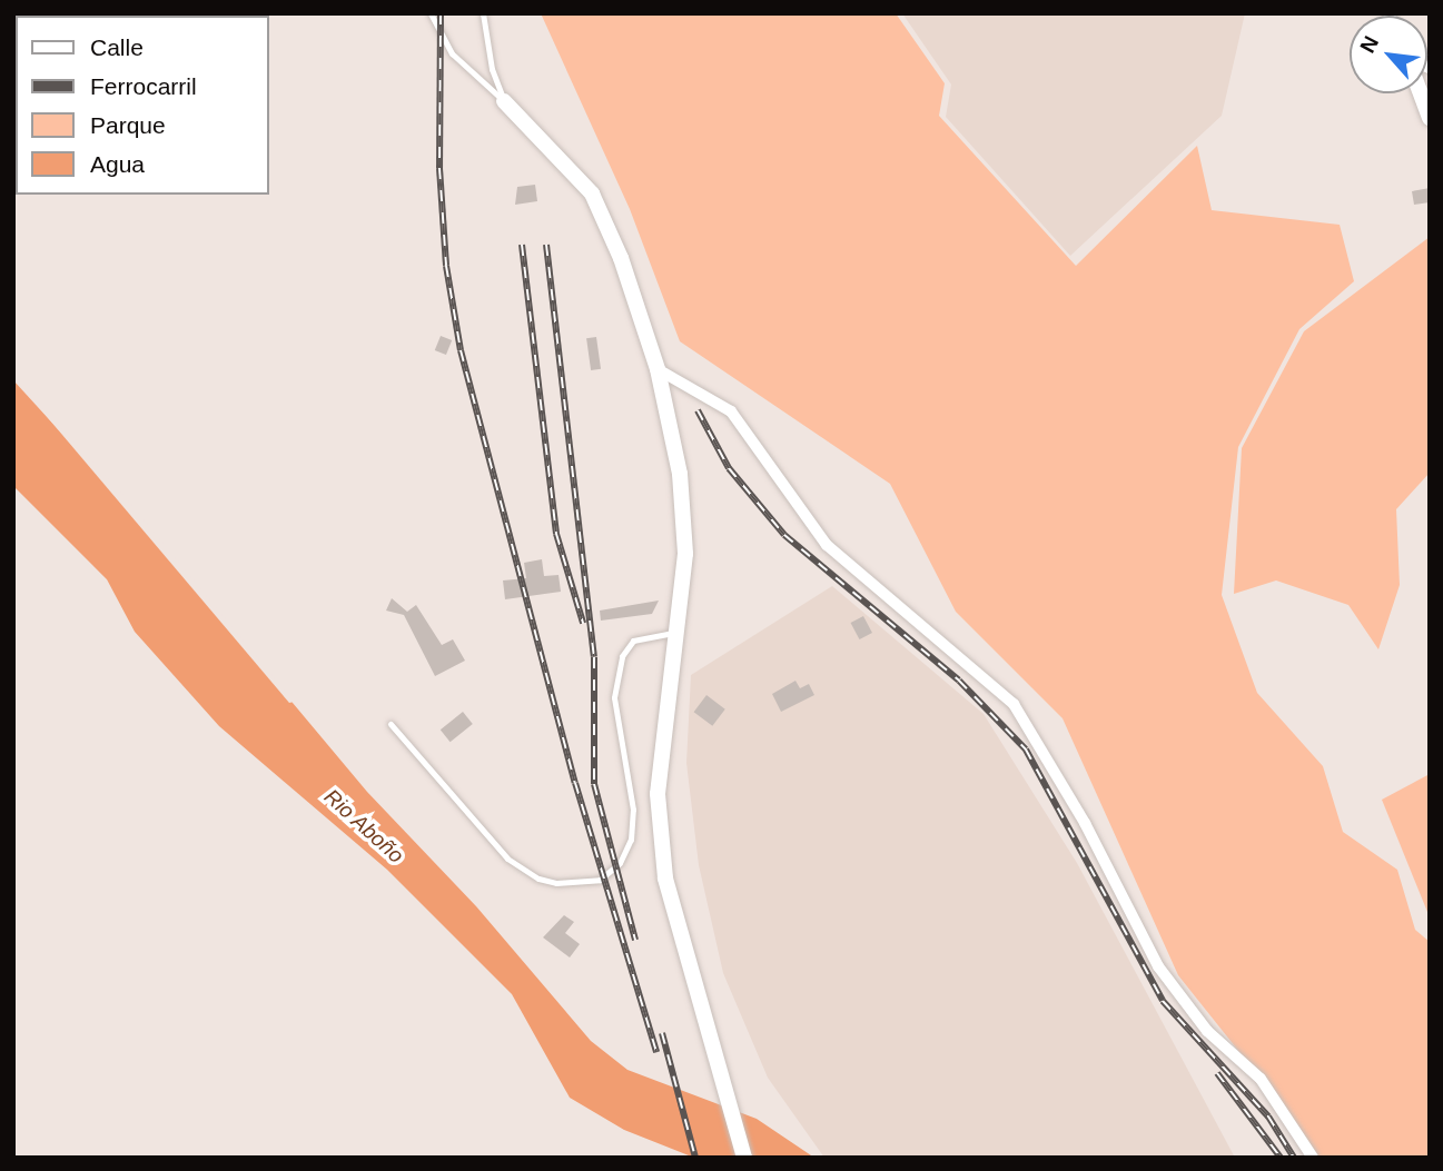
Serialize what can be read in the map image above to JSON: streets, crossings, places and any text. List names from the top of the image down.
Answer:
{
  "water": ["Rio Aboño"],
  "legend": [
    "Calle",
    "Ferrocarril",
    "Parque",
    "Agua"
  ],
  "north": "top left"
}
